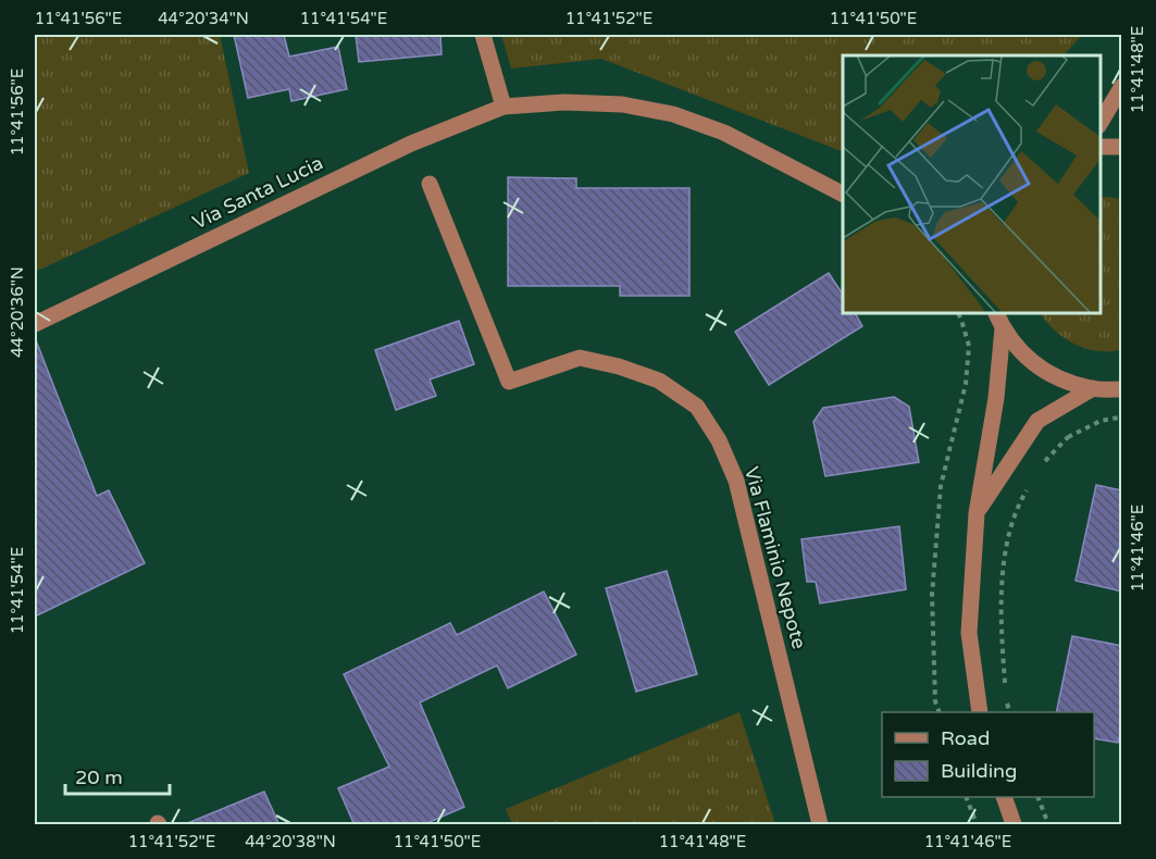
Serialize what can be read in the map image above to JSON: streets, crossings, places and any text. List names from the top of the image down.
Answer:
{
  "streets": {
    "street": ["Via Santa Lucia", "Via Flaminio Nepote"]
  },
  "legend": ["Road", "Building"],
  "scale_bar": "20 m",
  "coordinates": [
    "11°41'56\"E",
    "44°20'34\"N",
    "11°41'54\"E",
    "11°41'52\"E",
    "11°41'50\"E",
    "11°41'48\"E",
    "44°20'36\"N",
    "11°41'46\"E",
    "44°20'38\"N"
  ]
}
